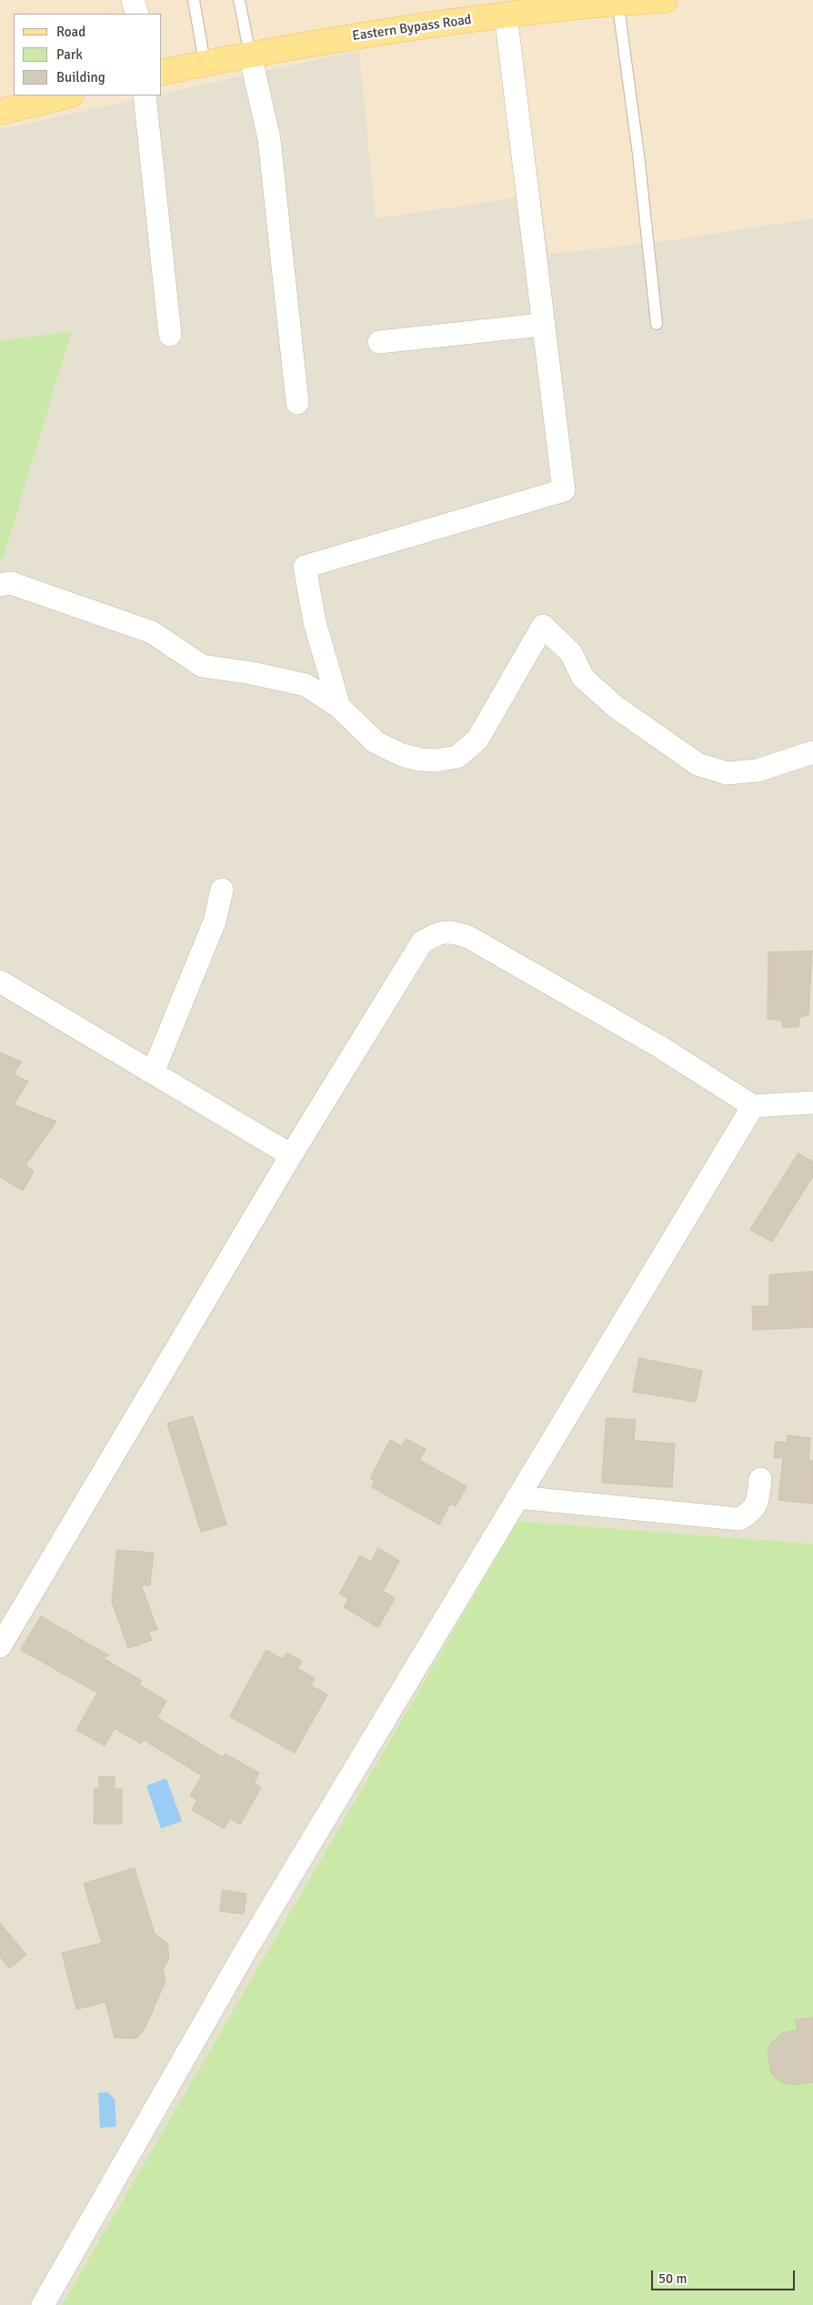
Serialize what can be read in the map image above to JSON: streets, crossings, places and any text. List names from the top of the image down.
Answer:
{
  "streets": {
    "main road": ["Eastern Bypass Road"]
  },
  "legend": ["Road", "Park", "Building"],
  "scale_bar": "50 m"
}
